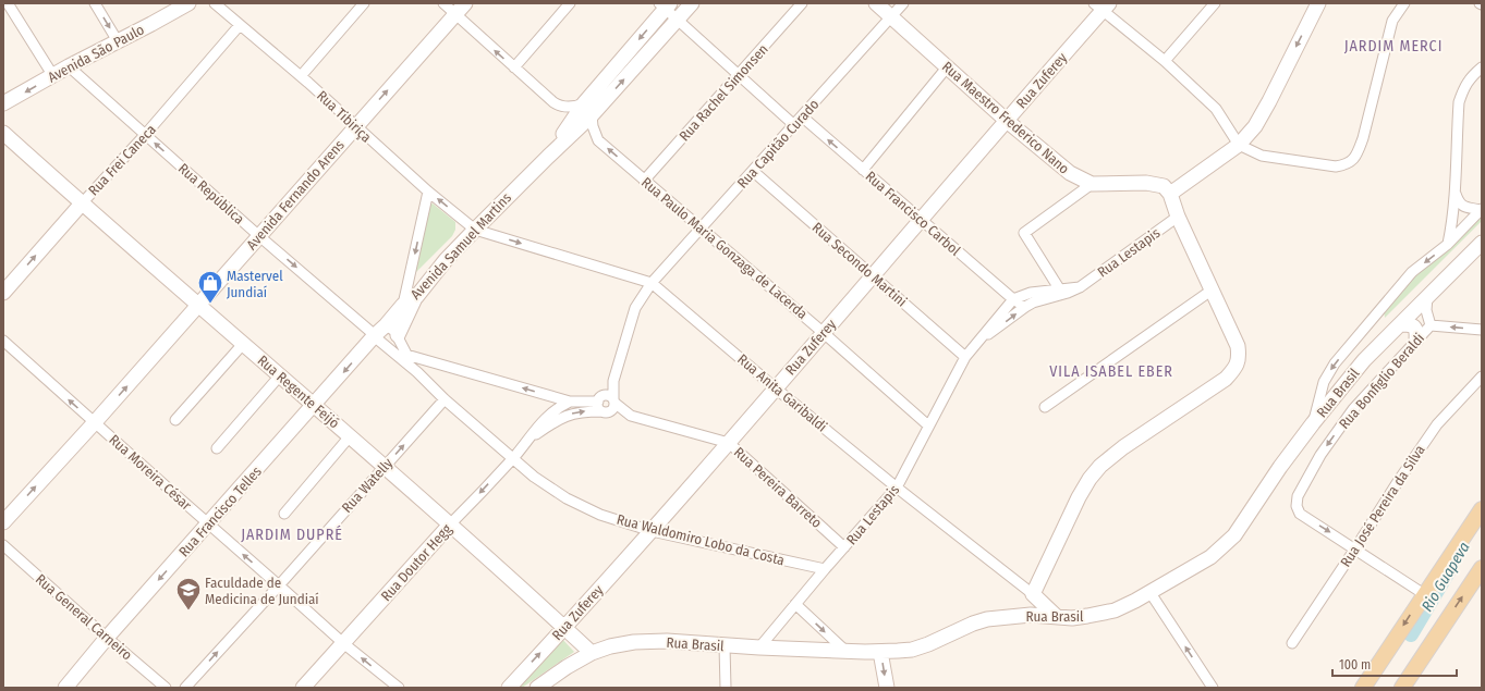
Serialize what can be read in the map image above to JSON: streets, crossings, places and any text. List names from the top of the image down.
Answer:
{
  "streets": {
    "street": [
      "Avenida São Paulo",
      "Rua Zuferey",
      "Rua Rachel Simonsen",
      "Rua Tibiriça",
      "Rua Maestro Frederico Nano",
      "Rua Capitão Curado",
      "Rua Frei Caneca",
      "Rua República",
      "Avenida Fernando Arens",
      "Rua Francisco Carbol",
      "Avenida Samuel Martins",
      "Rua Paulo Maria Gonzaga de Lacerda",
      "Rua Lestapis",
      "Rua Secondo Martini",
      "Rua Bonfiglio Beraldi",
      "Rua Regente Feijó",
      "Rua Anita Garibaldi",
      "Rua Brasil",
      "Rua Moreira César",
      "Rua Watelly",
      "Rua Pereira Barreto",
      "Rua José Pereira da Silva",
      "Rua Francisco Telles",
      "Rua Waldomiro Lobo da Costa",
      "Rua Doutor Hegg",
      "Rua General Carneiro"
    ]
  },
  "crossings": [
    ["Avenida São Paulo", "Rua República"],
    ["Rua Zuferey", "Rua Maestro Frederico Nano"],
    ["Rua Zuferey", "Rua Francisco Carbol"],
    ["Rua Zuferey", "Rua Paulo Maria Gonzaga de Lacerda"],
    ["Rua Zuferey", "Rua Secondo Martini"],
    ["Rua Zuferey", "Rua Regente Feijó"],
    ["Rua Zuferey", "Rua Anita Garibaldi"],
    ["Rua Zuferey", "Rua Pereira Barreto"],
    ["Rua Zuferey", "Rua Waldomiro Lobo da Costa"],
    ["Rua Rachel Simonsen", "Rua Paulo Maria Gonzaga de Lacerda"],
    ["Rua Tibiriça", "Rua Frei Caneca"],
    ["Rua Tibiriça", "Avenida Fernando Arens"],
    ["Rua Tibiriça", "Avenida Samuel Martins"],
    ["Rua Tibiriça", "Rua Anita Garibaldi"],
    ["Rua Maestro Frederico Nano", "Rua Capitão Curado"],
    ["Rua Capitão Curado", "Rua Francisco Carbol"],
    ["Rua Capitão Curado", "Rua Paulo Maria Gonzaga de Lacerda"],
    ["Rua Capitão Curado", "Rua Secondo Martini"],
    ["Rua Capitão Curado", "Rua Anita Garibaldi"],
    ["Rua Frei Caneca", "Rua República"],
    ["Rua Frei Caneca", "Rua Regente Feijó"],
    ["Rua República", "Avenida Fernando Arens"],
    ["Rua República", "Avenida Samuel Martins"],
    ["Rua República", "Rua Francisco Telles"],
    ["Rua República", "Rua Waldomiro Lobo da Costa"],
    ["Avenida Fernando Arens", "Rua Regente Feijó"],
    ["Avenida Fernando Arens", "Rua Moreira César"],
    ["Rua Francisco Carbol", "Rua Lestapis"],
    ["Avenida Samuel Martins", "Rua Paulo Maria Gonzaga de Lacerda"],
    ["Avenida Samuel Martins", "Rua Anita Garibaldi"],
    ["Avenida Samuel Martins", "Rua Francisco Telles"],
    ["Avenida Samuel Martins", "Rua Waldomiro Lobo da Costa"],
    ["Rua Paulo Maria Gonzaga de Lacerda", "Rua Lestapis"],
    ["Rua Lestapis", "Rua Secondo Martini"],
    ["Rua Lestapis", "Rua Anita Garibaldi"],
    ["Rua Lestapis", "Rua Brasil"],
    ["Rua Lestapis", "Rua Pereira Barreto"],
    ["Rua Lestapis", "Rua Waldomiro Lobo da Costa"],
    ["Rua Bonfiglio Beraldi", "Rua José Pereira da Silva"],
    ["Rua Regente Feijó", "Rua Brasil"],
    ["Rua Regente Feijó", "Rua Watelly"],
    ["Rua Regente Feijó", "Rua Francisco Telles"],
    ["Rua Regente Feijó", "Rua Doutor Hegg"],
    ["Rua Anita Garibaldi", "Rua Brasil"],
    ["Rua Moreira César", "Rua Watelly"],
    ["Rua Moreira César", "Rua Francisco Telles"],
    ["Rua Moreira César", "Rua Doutor Hegg"],
    ["Rua Watelly", "Rua Waldomiro Lobo da Costa"],
    ["Rua Pereira Barreto", "Rua Waldomiro Lobo da Costa"],
    ["Rua Pereira Barreto", "Rua Doutor Hegg"],
    ["Rua Francisco Telles", "Rua Waldomiro Lobo da Costa"],
    ["Rua Francisco Telles", "Rua General Carneiro"],
    ["Rua Waldomiro Lobo da Costa", "Rua Doutor Hegg"]
  ],
  "one_way": ["Rua Moreira César", "Rua Watelly", "Rua Francisco Telles"],
  "districts": ["JARDIM MERCI", "VILA ISABEL EBER", "JARDIM DUPRÉ"],
  "water": ["Rio Guapeva"],
  "places": {
    "shop": ["Mastervel Jundiaí"],
    "school or university": ["Faculdade de Medicina de Jundiaí"]
  },
  "scale_bar": "100 m"
}
